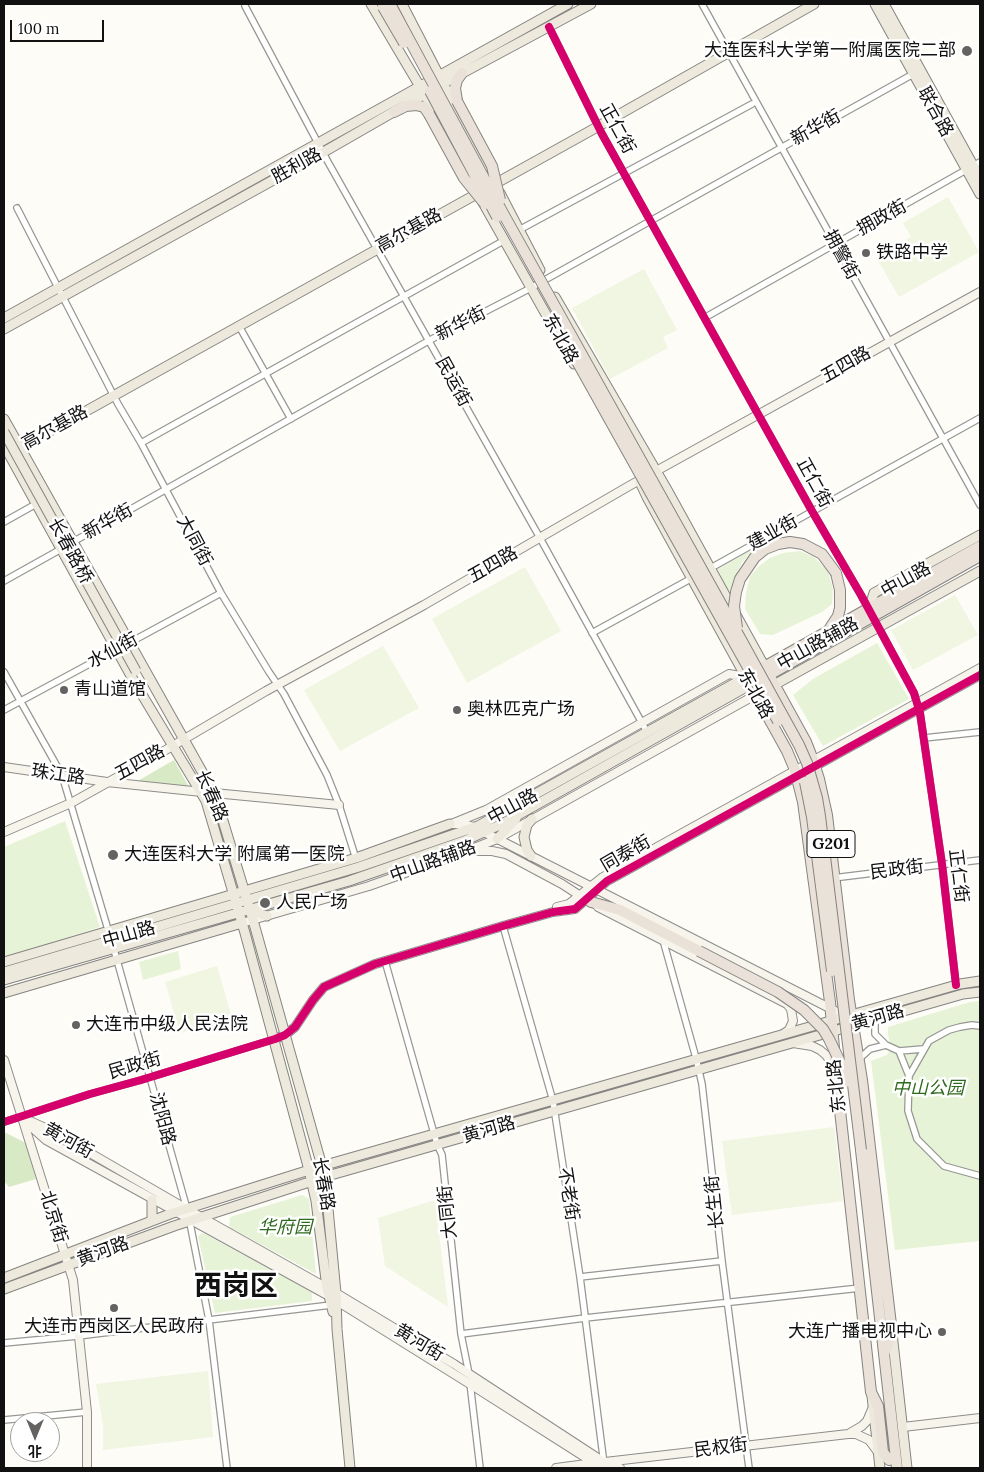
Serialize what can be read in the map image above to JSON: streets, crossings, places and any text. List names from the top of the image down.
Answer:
{
  "streets": {
    "highway": ["东北路", "中山路", "G201"],
    "main road": [
      "联合路",
      "胜利路",
      "高尔基路",
      "五四路",
      "长春路桥",
      "中山路辅路",
      "珠江路",
      "长春路",
      "同泰街",
      "黄河路",
      "黄河街",
      "北京街",
      "民权街"
    ],
    "street": [
      "新华街",
      "正仁街",
      "拥政街",
      "拥警街",
      "民运街",
      "建业街",
      "大同街",
      "水仙街",
      "民政街",
      "沈阳路",
      "不老街",
      "长生街"
    ]
  },
  "crossings": [
    ["联合路", "新华街"],
    ["联合路", "拥政街"],
    ["新华街", "正仁街"],
    ["新华街", "拥警街"],
    ["新华街", "东北路"],
    ["新华街", "民运街"],
    ["新华街", "大同街"],
    ["新华街", "长春路"],
    ["正仁街", "胜利路"],
    ["正仁街", "拥政街"],
    ["正仁街", "高尔基路"],
    ["正仁街", "五四路"],
    ["正仁街", "建业街"],
    ["正仁街", "中山路"],
    ["正仁街", "中山路辅路"],
    ["正仁街", "同泰街"],
    ["正仁街", "民政街"],
    ["正仁街", "黄河路"],
    ["胜利路", "东北路"],
    ["胜利路", "民运街"],
    ["胜利路", "大同街"],
    ["拥政街", "拥警街"],
    ["高尔基路", "拥警街"],
    ["高尔基路", "东北路"],
    ["高尔基路", "民运街"],
    ["高尔基路", "大同街"],
    ["高尔基路", "长春路"],
    ["拥警街", "五四路"],
    ["拥警街", "建业街"],
    ["东北路", "五四路"],
    ["东北路", "建业街"],
    ["东北路", "中山路"],
    ["东北路", "中山路辅路"],
    ["东北路", "G201"],
    ["东北路", "同泰街"],
    ["东北路", "民政街"],
    ["东北路", "黄河路"],
    ["东北路", "民权街"],
    ["五四路", "民运街"],
    ["五四路", "大同街"],
    ["五四路", "珠江路"],
    ["五四路", "长春路"],
    ["五四路", "沈阳路"],
    ["民运街", "建业街"],
    ["民运街", "中山路"],
    ["民运街", "中山路辅路"],
    ["大同街", "中山路"],
    ["大同街", "水仙街"],
    ["大同街", "同泰街"],
    ["大同街", "黄河路"],
    ["大同街", "黄河街"],
    ["中山路", "中山路辅路"],
    ["中山路", "长春路"],
    ["中山路", "沈阳路"],
    ["中山路辅路", "长春路"],
    ["水仙街", "长春路"],
    ["水仙街", "沈阳路"],
    ["珠江路", "长春路"],
    ["珠江路", "沈阳路"],
    ["长春路", "同泰街"],
    ["长春路", "民政街"],
    ["长春路", "黄河路"],
    ["长春路", "黄河街"],
    ["同泰街", "不老街"],
    ["民政街", "沈阳路"],
    ["民政街", "黄河街"],
    ["民政街", "北京街"],
    ["黄河路", "沈阳路"],
    ["黄河路", "黄河街"],
    ["黄河路", "不老街"],
    ["黄河路", "长生街"],
    ["黄河路", "北京街"],
    ["沈阳路", "黄河街"],
    ["黄河街", "不老街"],
    ["黄河街", "北京街"],
    ["黄河街", "民权街"],
    ["不老街", "民权街"],
    ["长生街", "民权街"]
  ],
  "districts": ["西岗区"],
  "parks": ["中山公园", "华府园"],
  "places": [
    "大连医科大学第一附属医院二部",
    "铁路中学",
    "青山道馆",
    "奥林匹克广场",
    "大连医科大学 附属第一医院",
    "人民广场",
    "大连市中级人民法院",
    "大连市西岗区人民政府",
    "大连广播电视中心"
  ],
  "scale_bar": "100 m",
  "north": "bottom"
}
